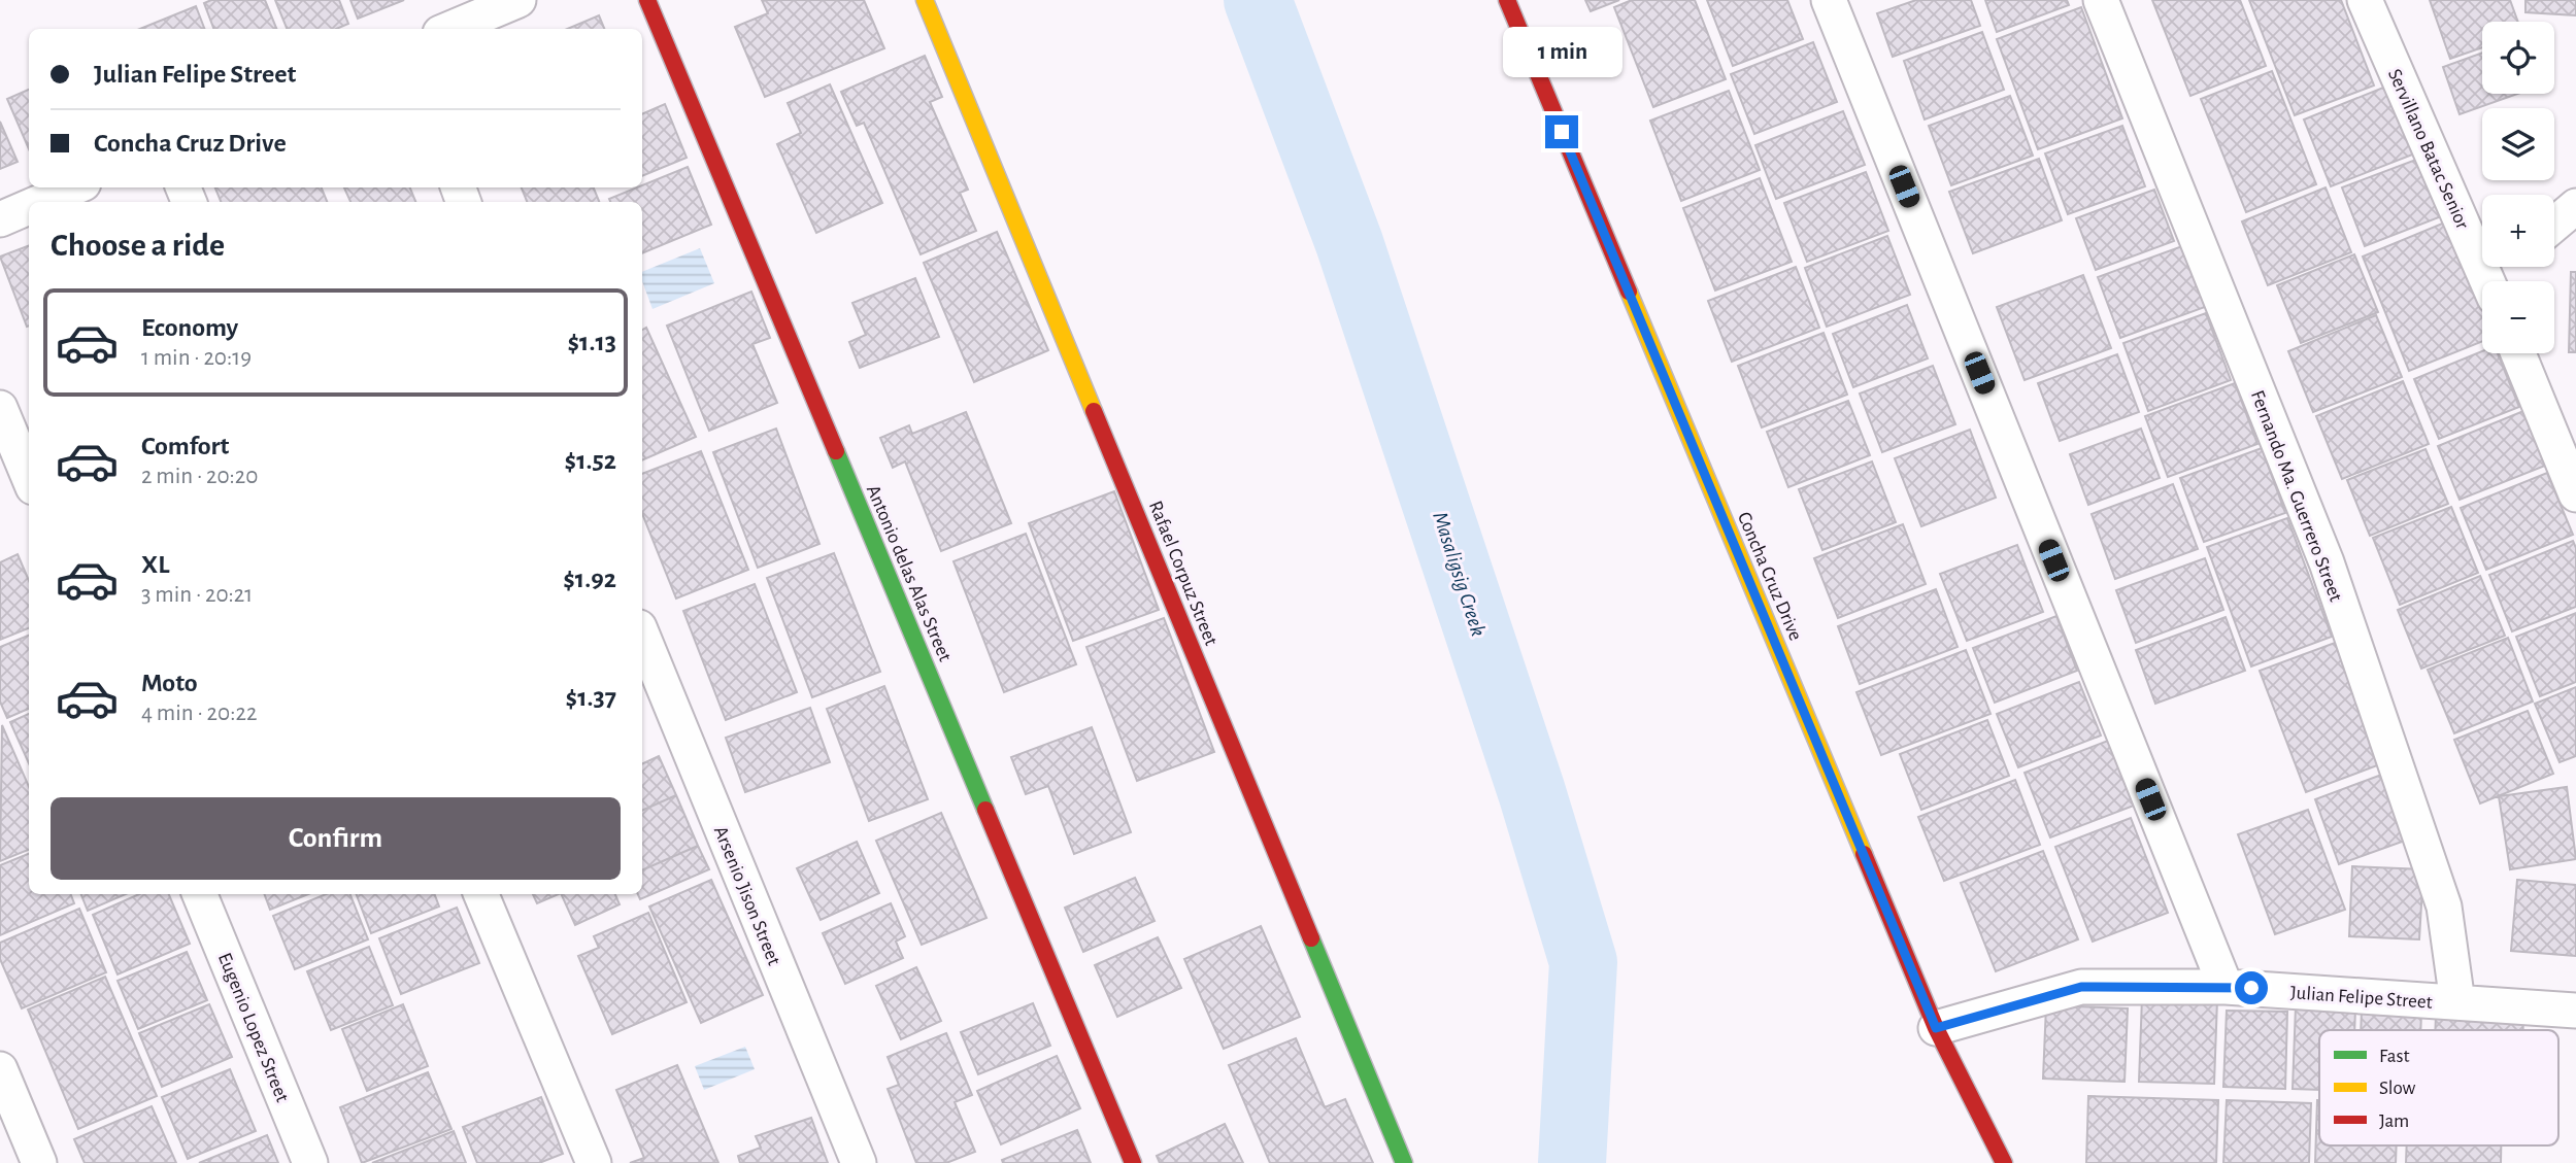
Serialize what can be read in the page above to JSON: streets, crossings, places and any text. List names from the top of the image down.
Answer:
{
  "streets": {
    "street": [
      "Servillano Batac Senior",
      "Fernando Ma. Guerrero Street",
      "Antonio delas Alas Street",
      "Rafael Corpuz Street",
      "Concha Cruz Drive",
      "Arsenio Jison Street",
      "Julian Felipe Street",
      "Eugenio Lopez Street"
    ]
  },
  "crossings": [
    ["Fernando Ma. Guerrero Street", "Julian Felipe Street"],
    ["Concha Cruz Drive", "Julian Felipe Street"]
  ],
  "water": ["Masaligsig Creek"],
  "legend": ["Fast", "Slow", "Jam"],
  "page": {
    "map_buttons": ["+", "−"],
    "bubble": "1 min",
    "banner": ["Julian Felipe Street", "Concha Cruz Drive"],
    "heading": "Choose a ride",
    "list": [
      {
        "name": "Economy",
        "note": "1 min · 20:19",
        "value": "$1.13"
      },
      {
        "name": "Comfort",
        "note": "2 min · 20:20",
        "value": "$1.52"
      },
      {
        "name": "XL",
        "note": "3 min · 20:21",
        "value": "$1.92"
      },
      {
        "name": "Moto",
        "note": "4 min · 20:22",
        "value": "$1.37"
      }
    ],
    "buttons": "Confirm"
  }
}
